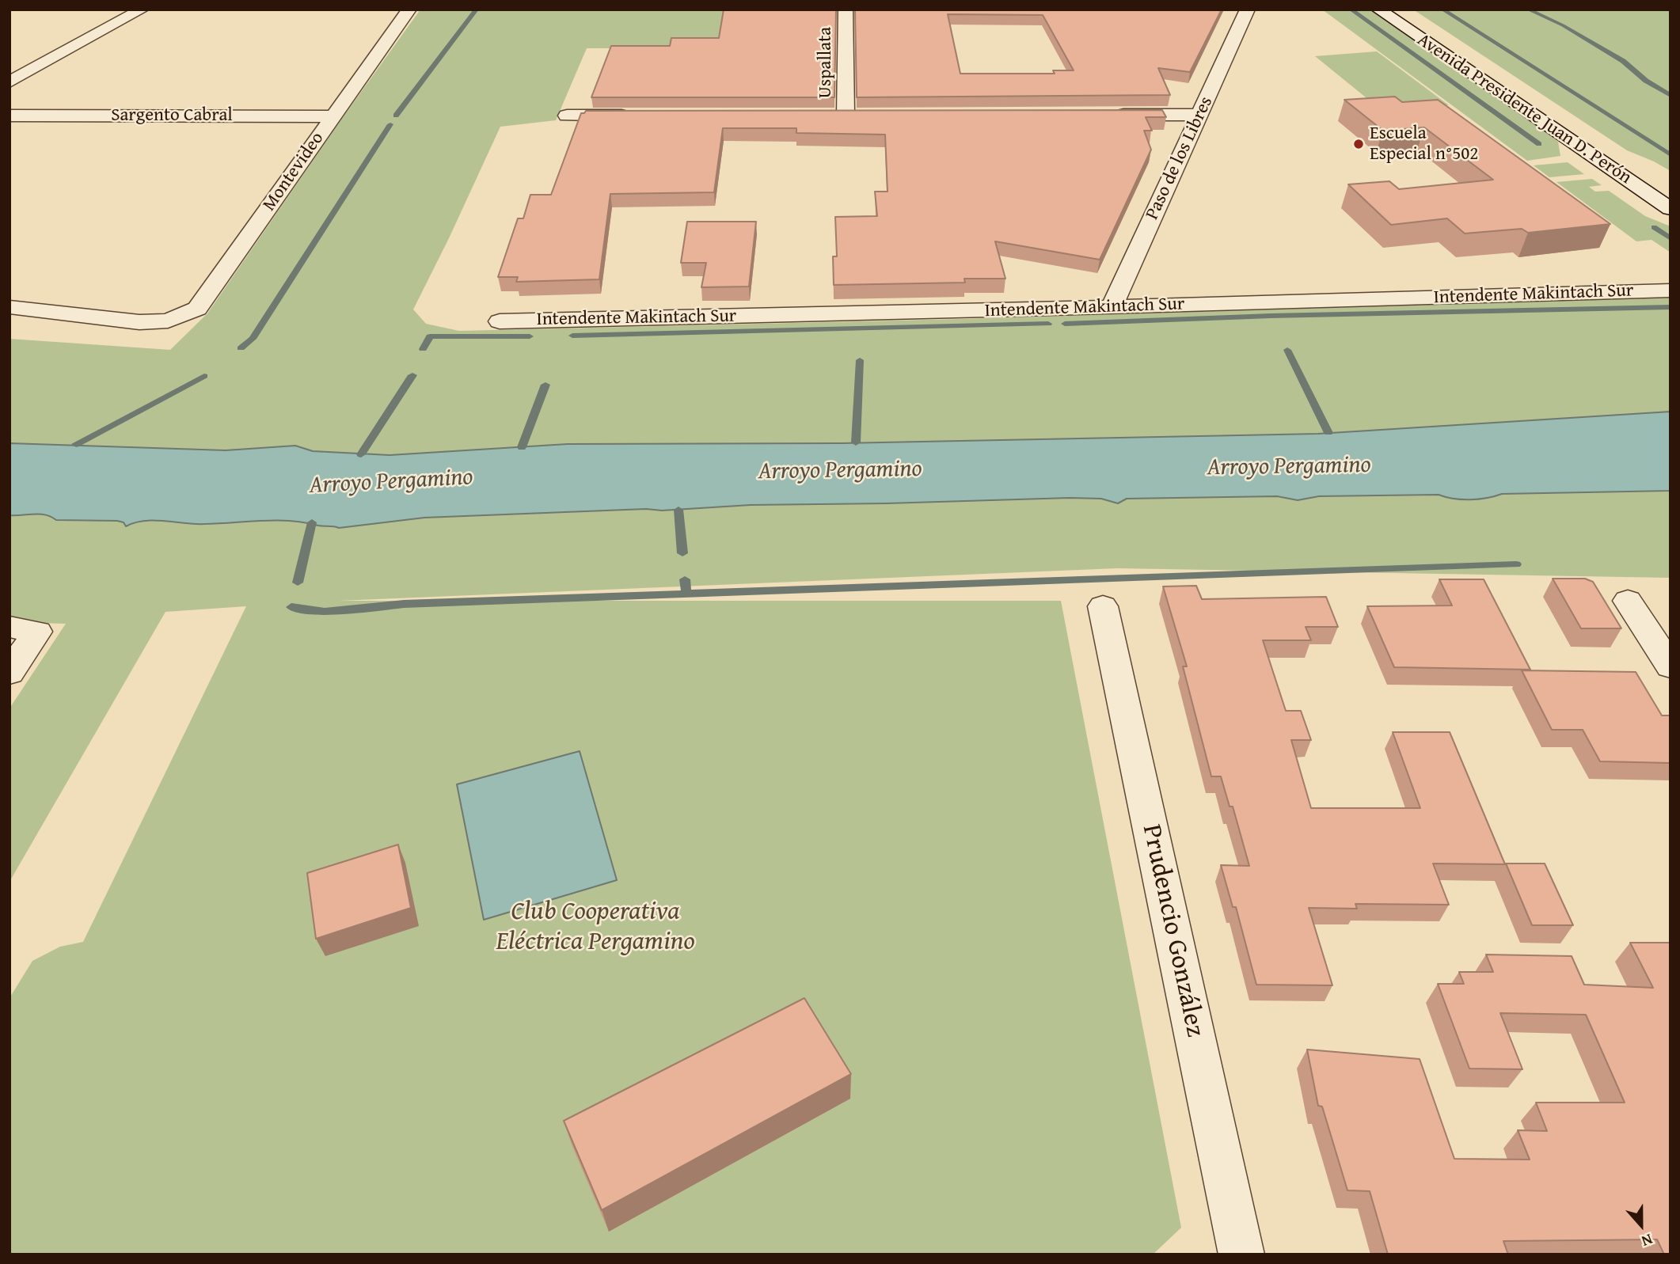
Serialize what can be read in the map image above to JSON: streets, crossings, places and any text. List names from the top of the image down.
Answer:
{
  "streets": {
    "street": [
      "Uspallata",
      "Avenida Presidente Juan D. Perón",
      "Sargento Cabral",
      "Paso de los Libres",
      "Montevideo",
      "Intendente Makintach Sur",
      "Prudencio González"
    ]
  },
  "crossings": [
    ["Sargento Cabral", "Montevideo"],
    ["Paso de los Libres", "Intendente Makintach Sur"]
  ],
  "water": ["Arroyo Pergamino"],
  "parks": ["Club Cooperativa Eléctrica Pergamino"],
  "places": ["Escuela Especial n°502"],
  "north": "bottom"
}
